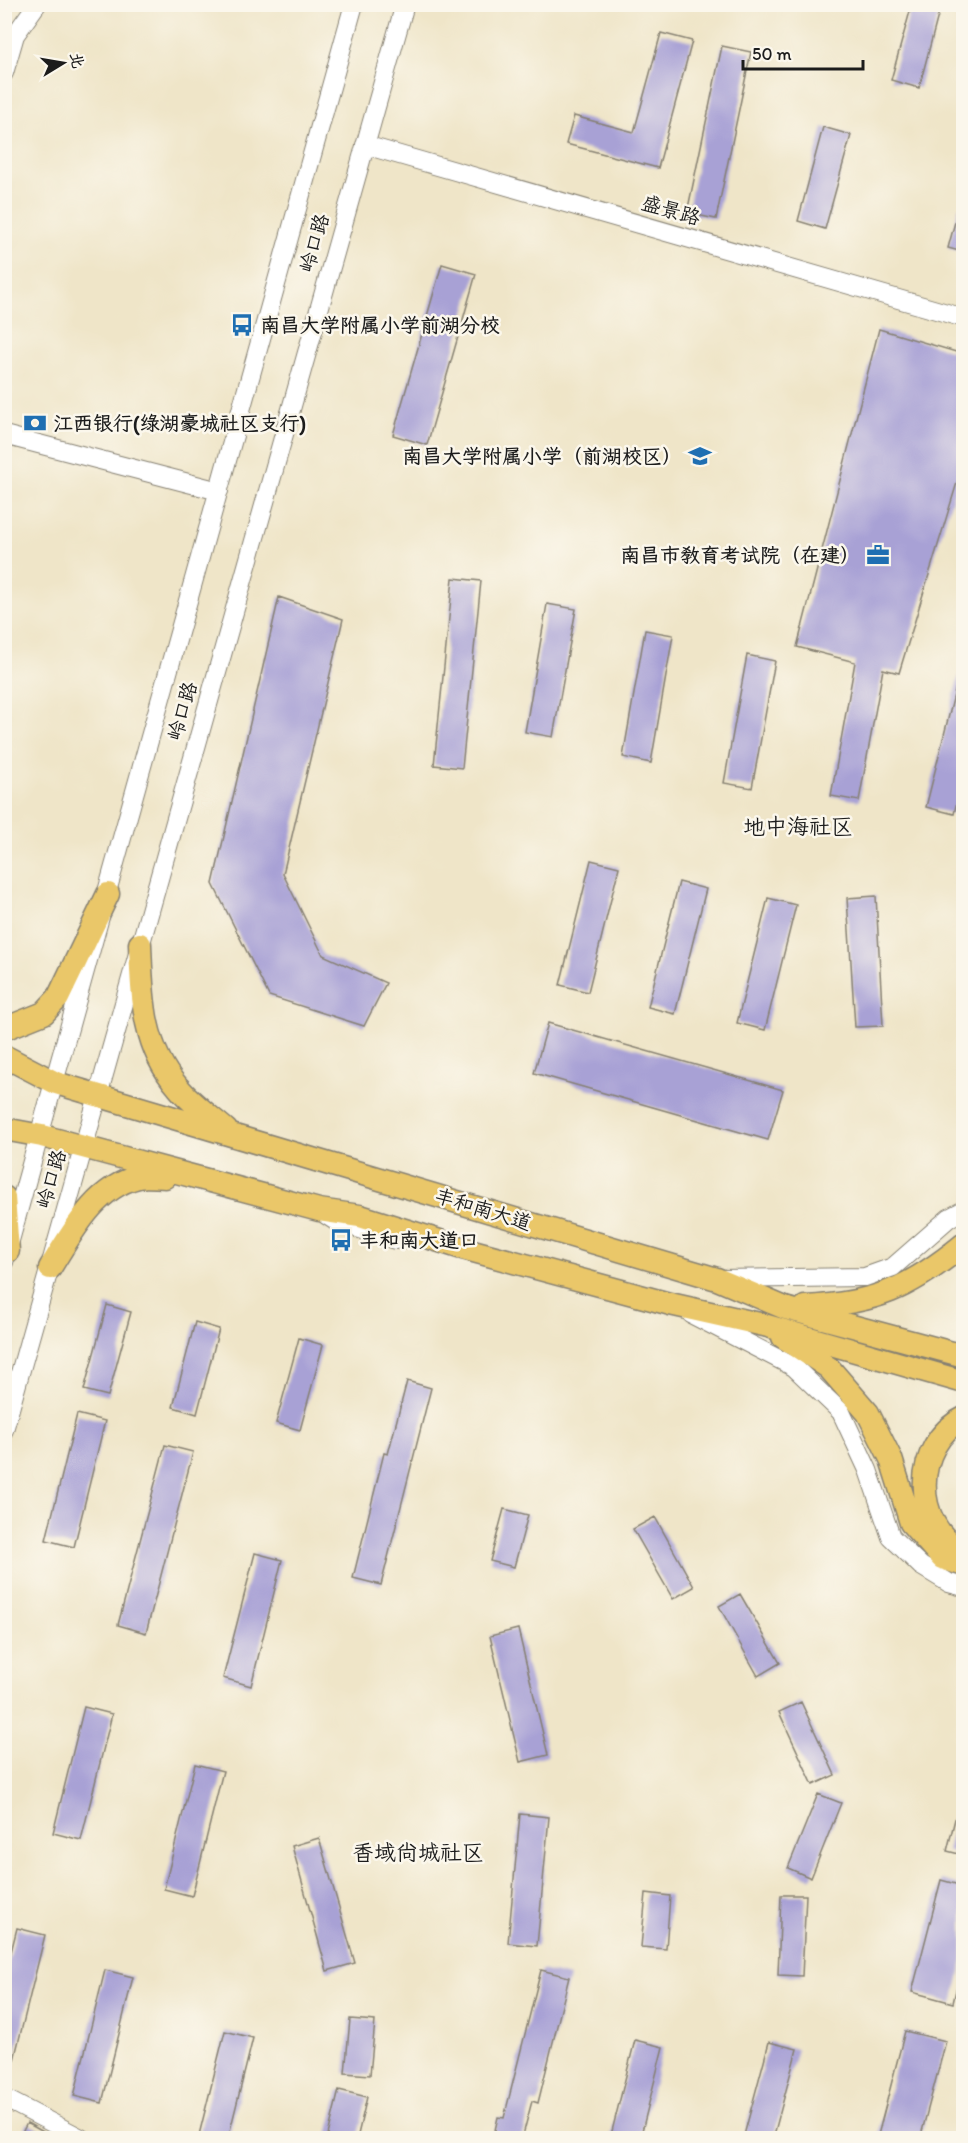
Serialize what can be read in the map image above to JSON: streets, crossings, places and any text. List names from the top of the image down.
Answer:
{
  "streets": {
    "main road": ["丰和南大道"],
    "street": ["盛景路", "岭口路"]
  },
  "crossings": [
    ["盛景路", "岭口路"],
    ["岭口路", "丰和南大道"]
  ],
  "districts": ["地中海社区", "香域尚城社区"],
  "places": {
    "bus stop": ["南昌大学附属小学前湖分校", "丰和南大道口"],
    "bank": ["江西银行(绿湖豪城社区支行)"],
    "school or university": ["南昌大学附属小学（前湖校区）"],
    "office": ["南昌市教育考试院（在建）"]
  },
  "scale_bar": "50 m",
  "north": "right"
}
